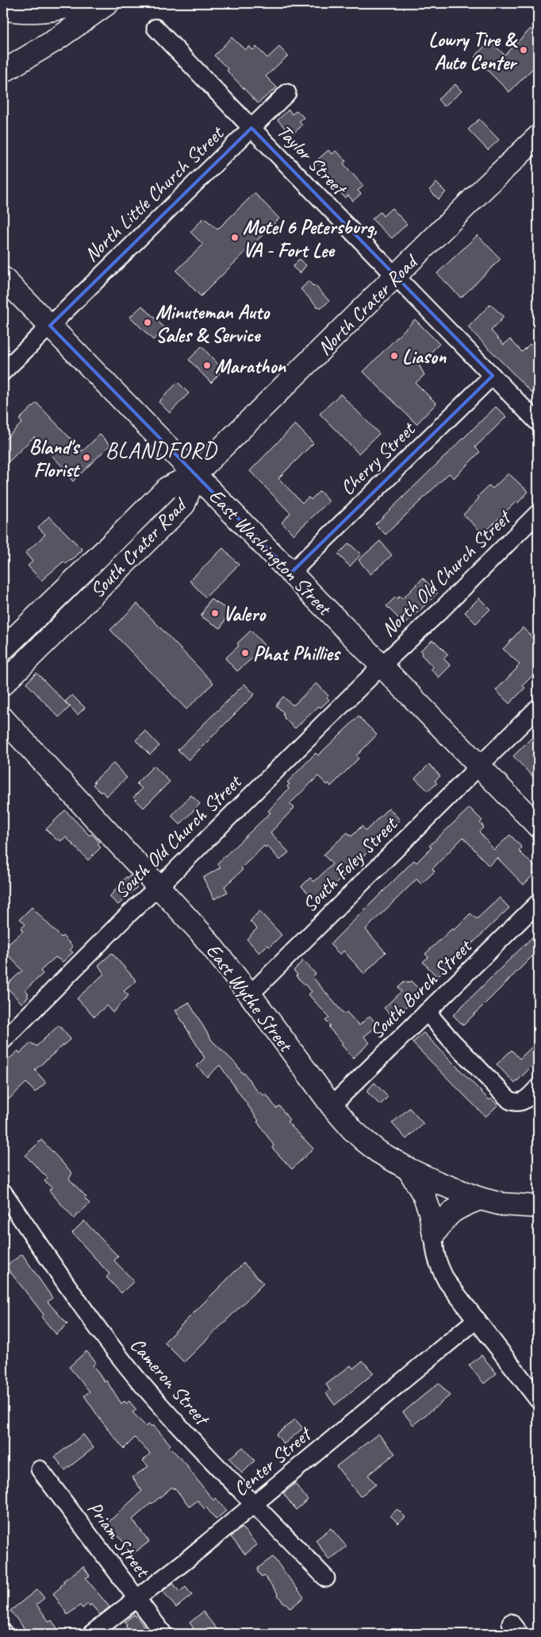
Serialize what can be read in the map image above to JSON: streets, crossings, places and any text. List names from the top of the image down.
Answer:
{
  "streets": {
    "main road": [
      "North Crater Road",
      "South Crater Road",
      "East Washington Street",
      "East Wythe Street"
    ],
    "street": [
      "Taylor Street",
      "North Little Church Street",
      "Cherry Street",
      "North Old Church Street",
      "South Old Church Street",
      "South Foley Street",
      "South Burch Street",
      "Cameron Street",
      "Center Street",
      "Priam Street"
    ]
  },
  "crossings": [
    ["Taylor Street", "North Little Church Street"],
    ["Taylor Street", "North Crater Road"],
    ["Taylor Street", "Cherry Street"],
    ["North Little Church Street", "East Washington Street"],
    ["North Crater Road", "South Crater Road"],
    ["North Crater Road", "East Washington Street"],
    ["Cherry Street", "East Washington Street"],
    ["South Crater Road", "East Washington Street"],
    ["East Washington Street", "North Old Church Street"],
    ["East Washington Street", "South Old Church Street"],
    ["East Washington Street", "South Foley Street"],
    ["North Old Church Street", "South Old Church Street"],
    ["South Old Church Street", "East Wythe Street"],
    ["South Foley Street", "East Wythe Street"],
    ["South Burch Street", "East Wythe Street"],
    ["Cameron Street", "Center Street"],
    ["Center Street", "Priam Street"]
  ],
  "districts": ["BLANDFORD"],
  "places": [
    "Lowry Tire & Auto Center",
    "Motel 6 Petersburg, VA - Fort Lee",
    "Minuteman Auto Sales & Service",
    "Liason",
    "Marathon",
    "Bland's Florist",
    "Valero",
    "Phat Phillies"
  ]
}
